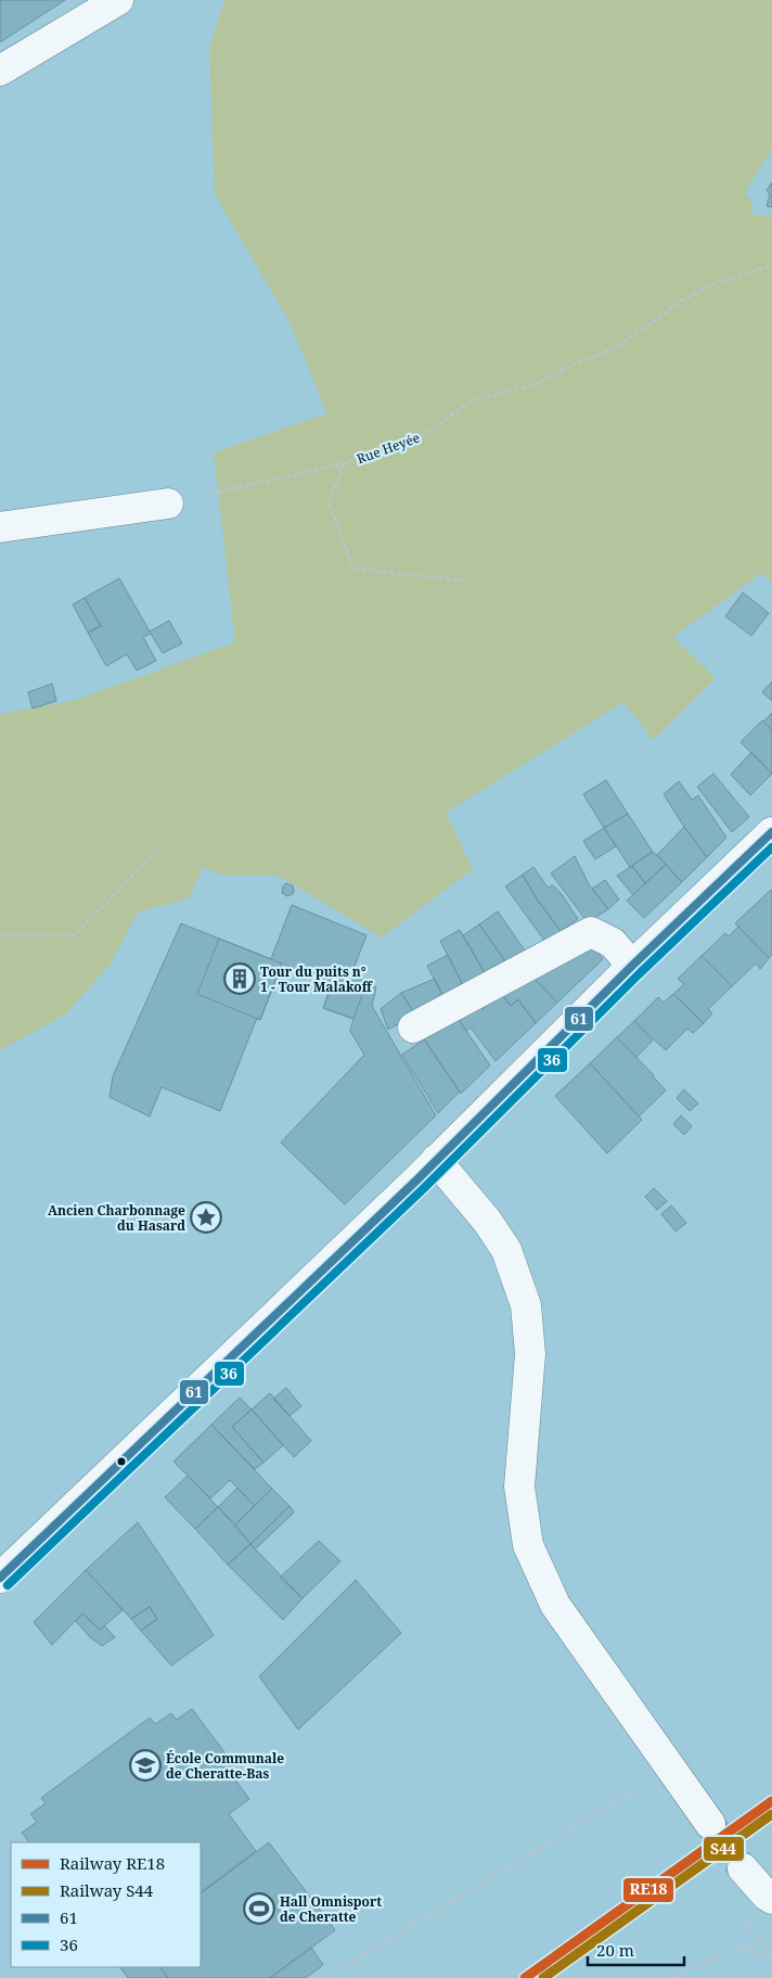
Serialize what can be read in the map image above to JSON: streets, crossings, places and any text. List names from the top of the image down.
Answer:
{
  "streets": {
    "path": ["Rue Heyée"]
  },
  "places": {
    "building": ["Tour du puits n° 1 - Tour Malakoff"],
    "place": ["Ancien Charbonnage du Hasard"],
    "school or university": ["École Communale de Cheratte-Bas"],
    "sports": ["Hall Omnisport de Cheratte"]
  },
  "lines": [
    "transit line 61",
    "transit line 36",
    "rail line RE18",
    "rail line S44"
  ],
  "legend": [
    "Railway RE18",
    "Railway S44",
    "61",
    "36"
  ],
  "scale_bar": "20 m"
}
